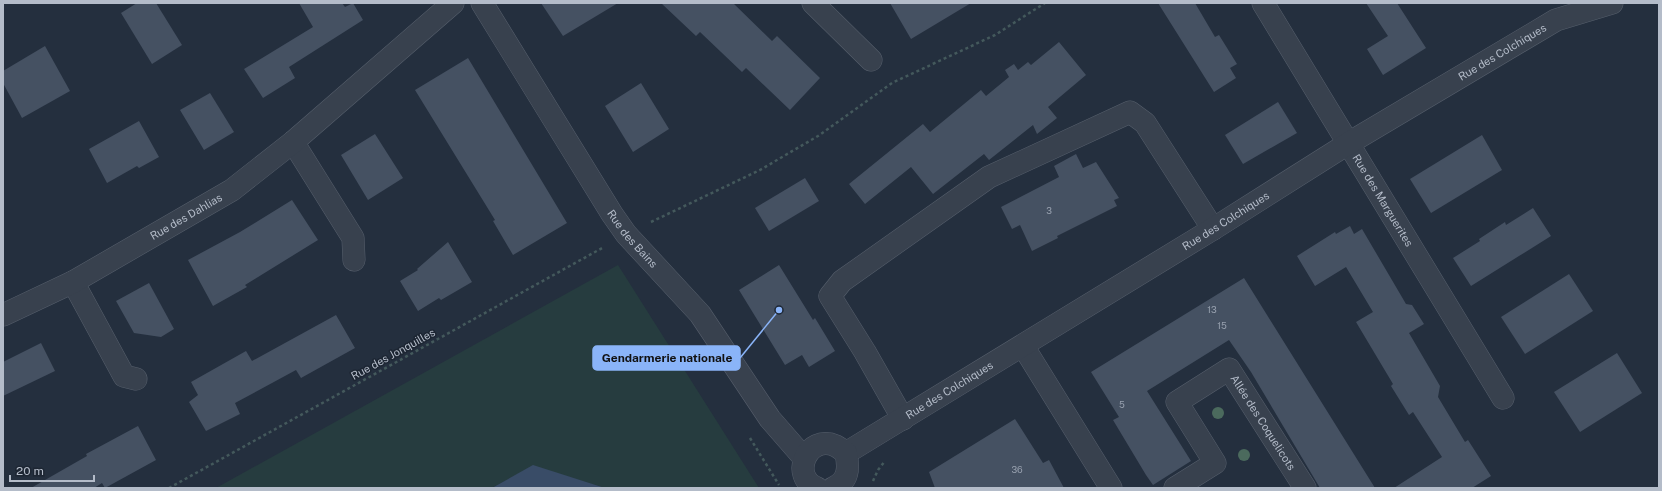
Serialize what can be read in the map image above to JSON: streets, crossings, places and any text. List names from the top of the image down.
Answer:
{
  "streets": {
    "street": [
      "Rue des Colchiques",
      "Rue des Marguerites",
      "Rue des Dahlias",
      "Rue des Bains",
      "Allée des Coquelicots"
    ],
    "path": ["Rue des Jonquilles"]
  },
  "crossings": [
    ["Rue des Colchiques", "Rue des Marguerites"],
    ["Rue des Bains", "Rue des Jonquilles"]
  ],
  "places": ["Gendarmerie nationale"],
  "house_numbers": [
    "3",
    "13",
    "15",
    "5",
    "36"
  ],
  "scale_bar": "20 m"
}
